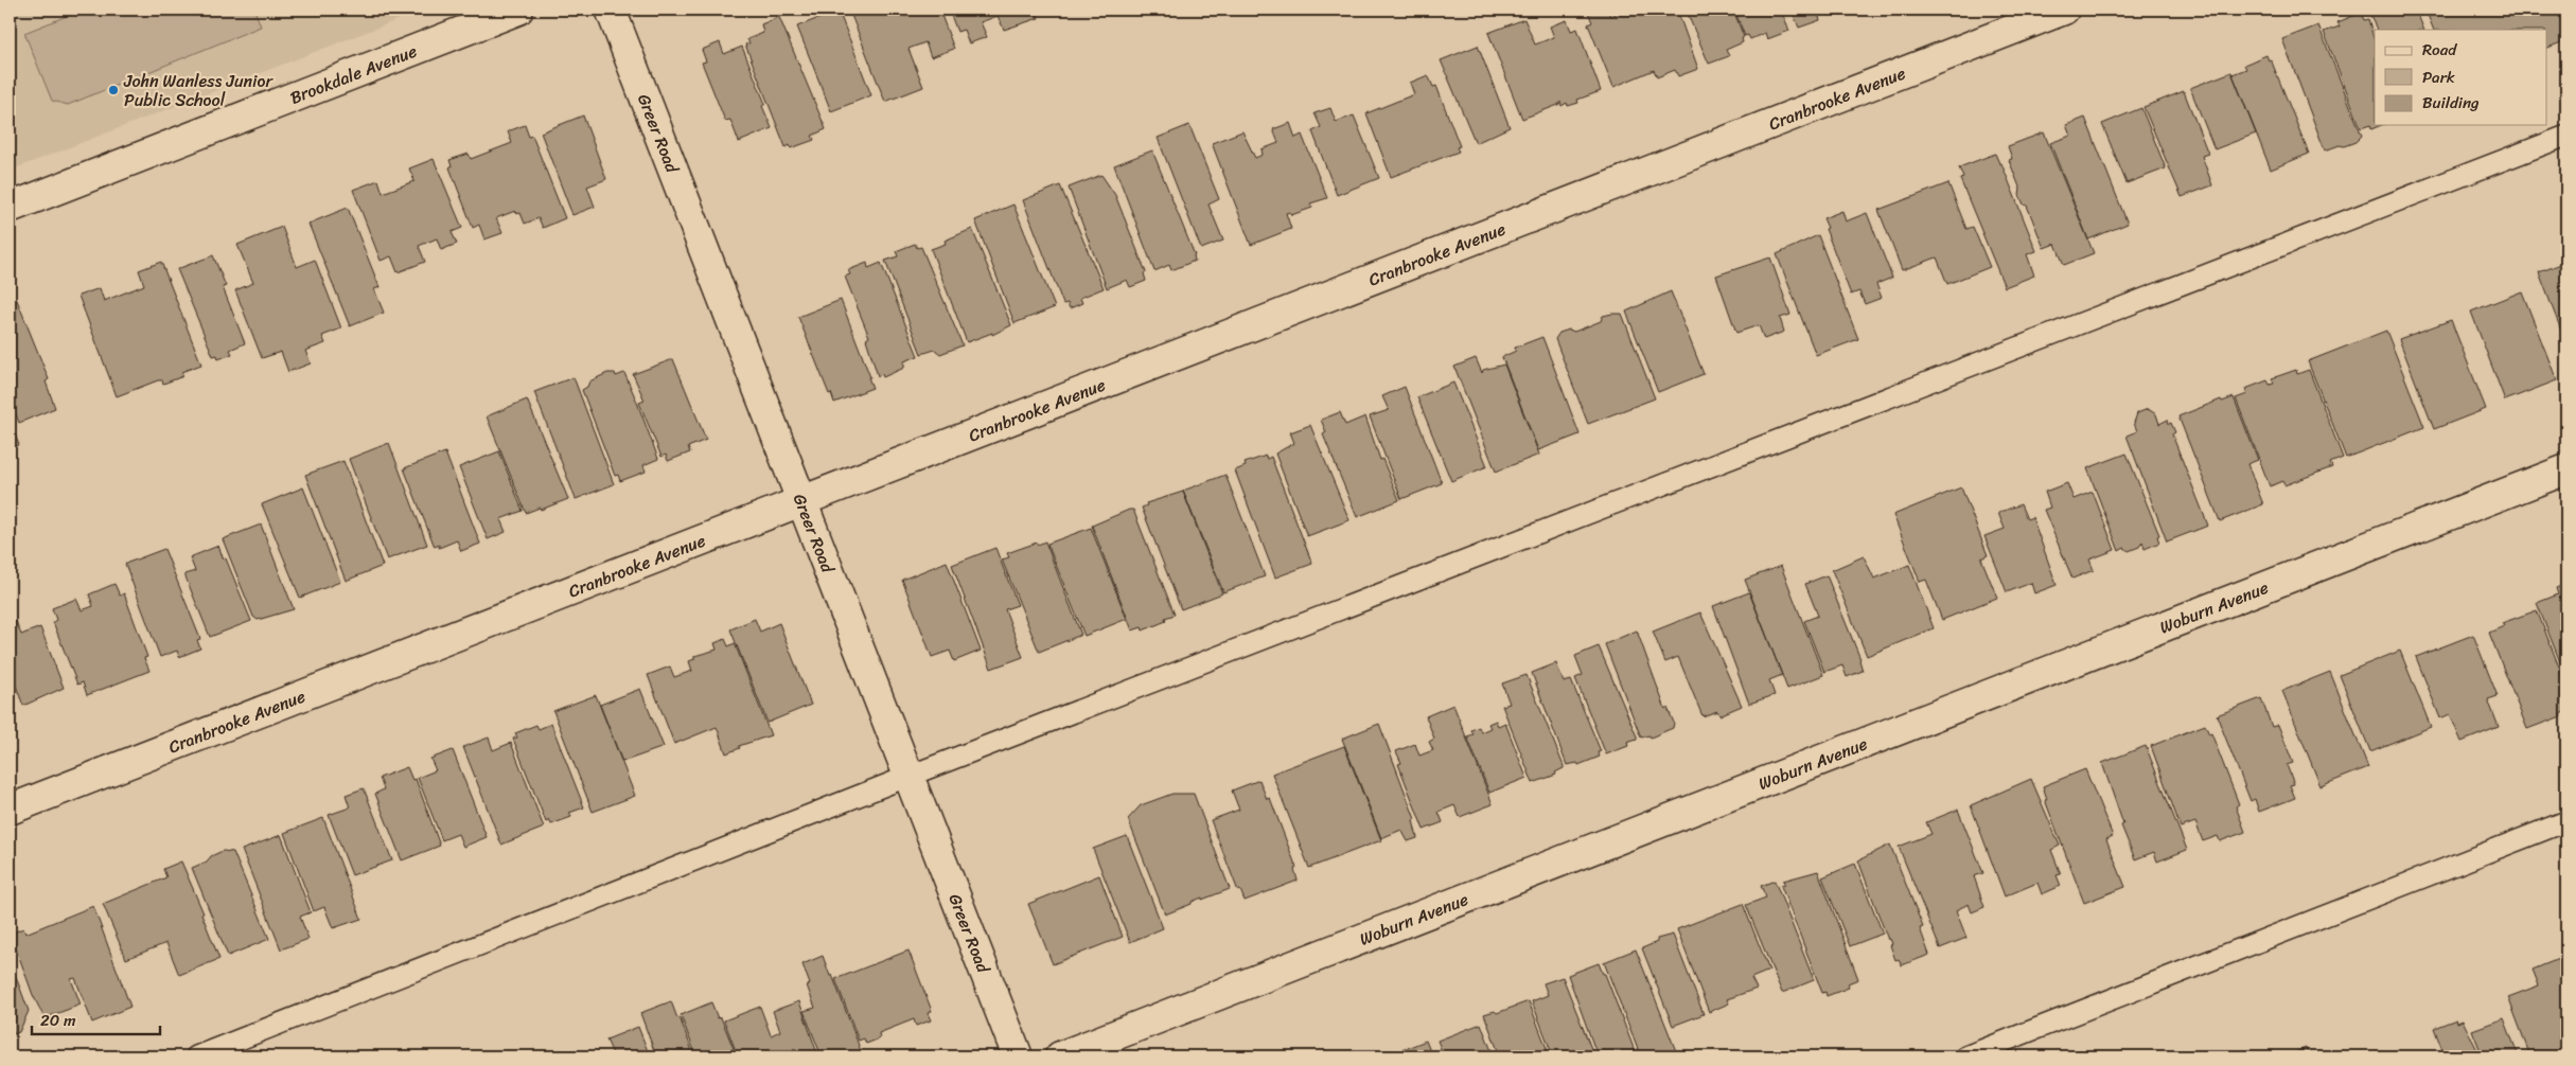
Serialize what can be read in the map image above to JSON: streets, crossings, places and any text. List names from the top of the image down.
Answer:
{
  "streets": {
    "street": [
      "Brookdale Avenue",
      "Cranbrooke Avenue",
      "Greer Road",
      "Woburn Avenue"
    ]
  },
  "crossings": [
    ["Cranbrooke Avenue", "Greer Road"]
  ],
  "places": ["John Wanless Junior Public School"],
  "legend": ["Road", "Park", "Building"],
  "scale_bar": "20 m"
}
